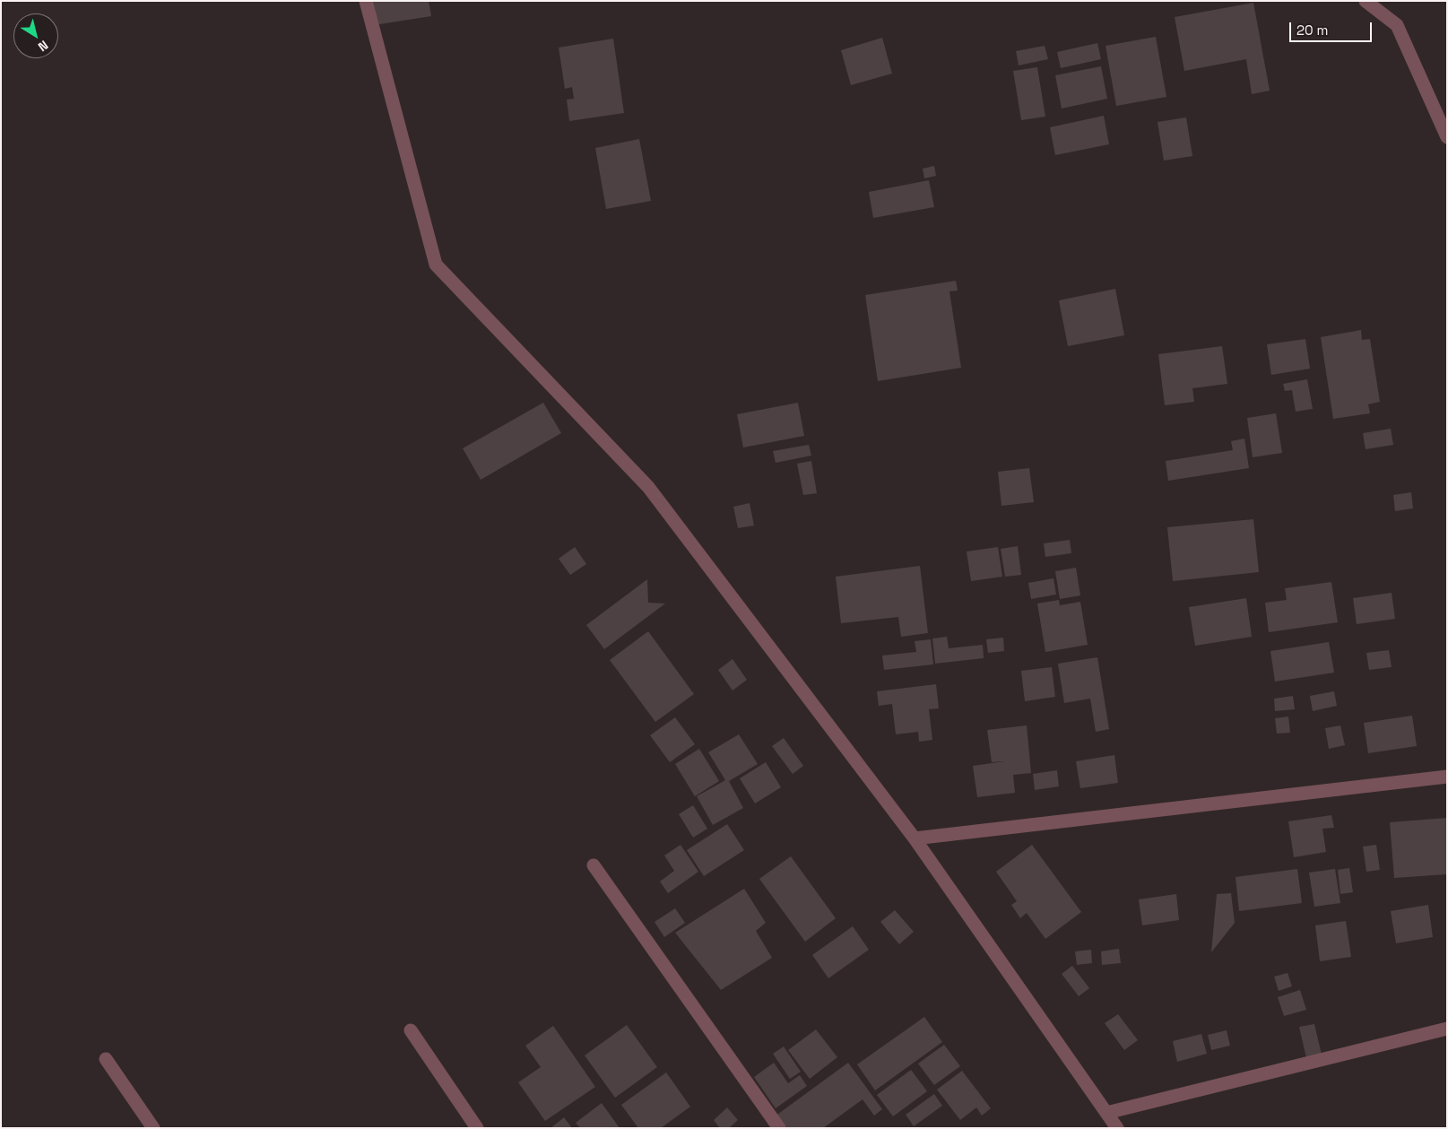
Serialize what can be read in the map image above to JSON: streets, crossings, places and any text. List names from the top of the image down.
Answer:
{
  "scale_bar": "20 m",
  "north": "bottom right"
}
